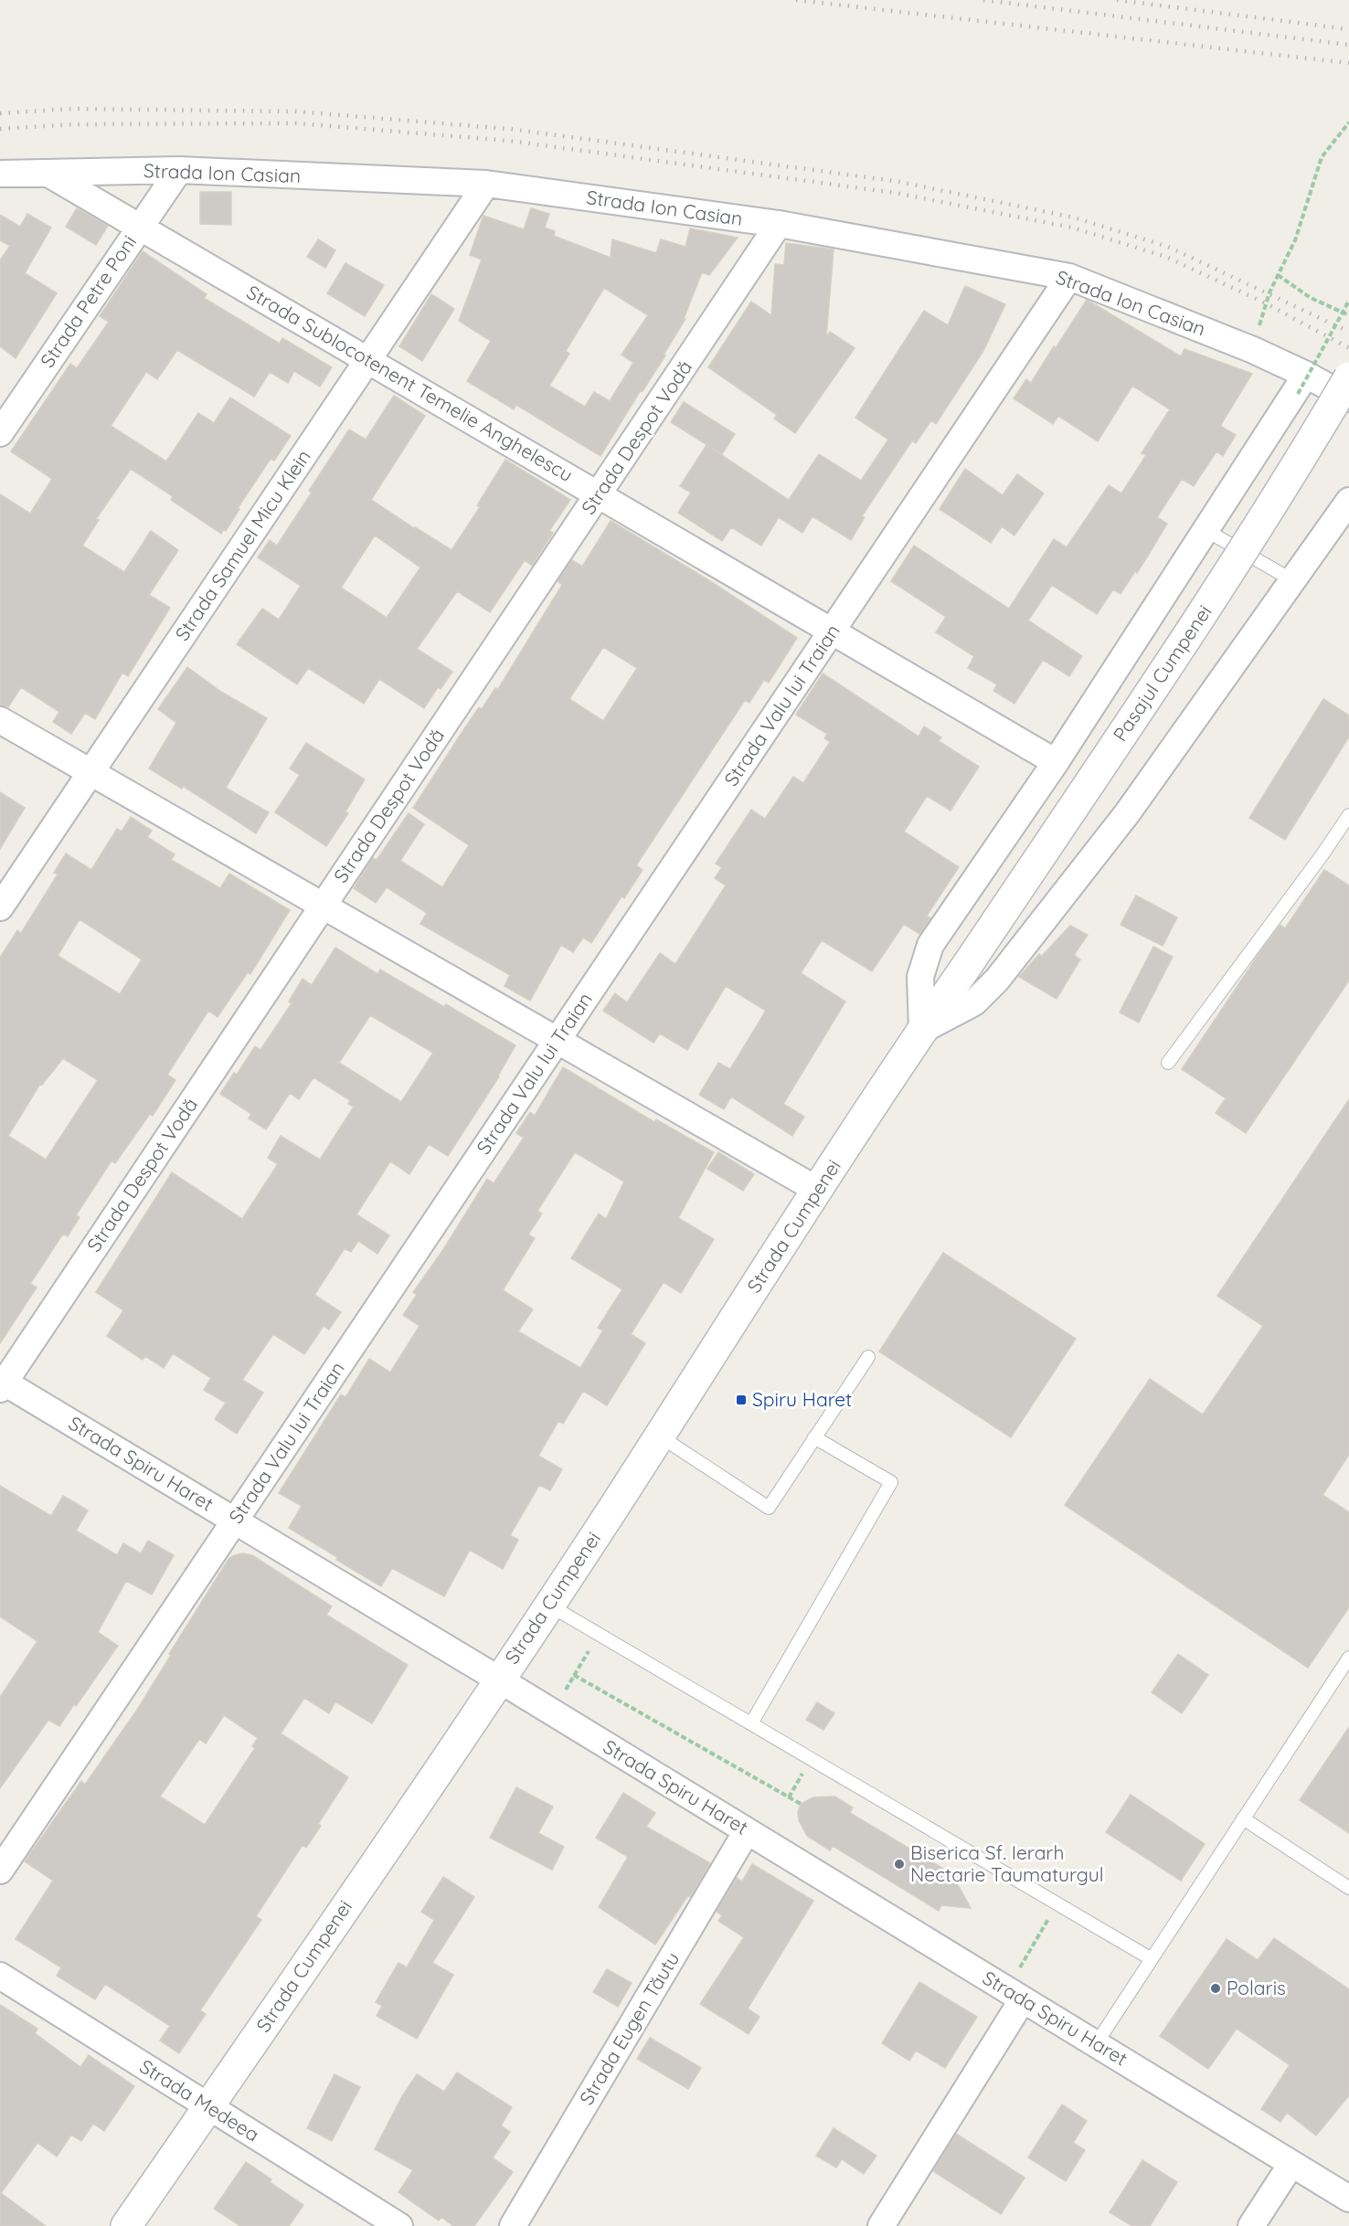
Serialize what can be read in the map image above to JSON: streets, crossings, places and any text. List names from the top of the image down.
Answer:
{
  "streets": {
    "main road": ["Pasajul Cumpenei", "Strada Cumpenei"],
    "street": [
      "Strada Ion Casian",
      "Strada Petre Poni",
      "Strada Sublocotenent Temelie Anghelescu",
      "Strada Despot Vodă",
      "Strada Samuel Micu Klein",
      "Strada Valu lui Traian",
      "Strada Spiru Haret",
      "Strada Eugen Tăutu",
      "Strada Medeea"
    ]
  },
  "crossings": [
    ["Strada Ion Casian", "Strada Petre Poni"],
    ["Strada Ion Casian", "Strada Sublocotenent Temelie Anghelescu"],
    ["Strada Ion Casian", "Strada Despot Vodă"],
    ["Strada Ion Casian", "Strada Samuel Micu Klein"],
    ["Strada Ion Casian", "Strada Valu lui Traian"],
    ["Strada Petre Poni", "Strada Sublocotenent Temelie Anghelescu"],
    ["Strada Sublocotenent Temelie Anghelescu", "Strada Despot Vodă"],
    ["Strada Sublocotenent Temelie Anghelescu", "Strada Samuel Micu Klein"],
    ["Strada Sublocotenent Temelie Anghelescu", "Strada Valu lui Traian"],
    ["Strada Despot Vodă", "Strada Spiru Haret"],
    ["Pasajul Cumpenei", "Strada Cumpenei"],
    ["Strada Valu lui Traian", "Strada Spiru Haret"],
    ["Strada Cumpenei", "Strada Spiru Haret"],
    ["Strada Cumpenei", "Strada Medeea"],
    ["Strada Spiru Haret", "Strada Eugen Tăutu"]
  ],
  "places": {
    "transit": ["Spiru Haret"],
    "other": ["Biserica Sf. Ierarh Nectarie Taumaturgul", "Polaris"]
  }
}
